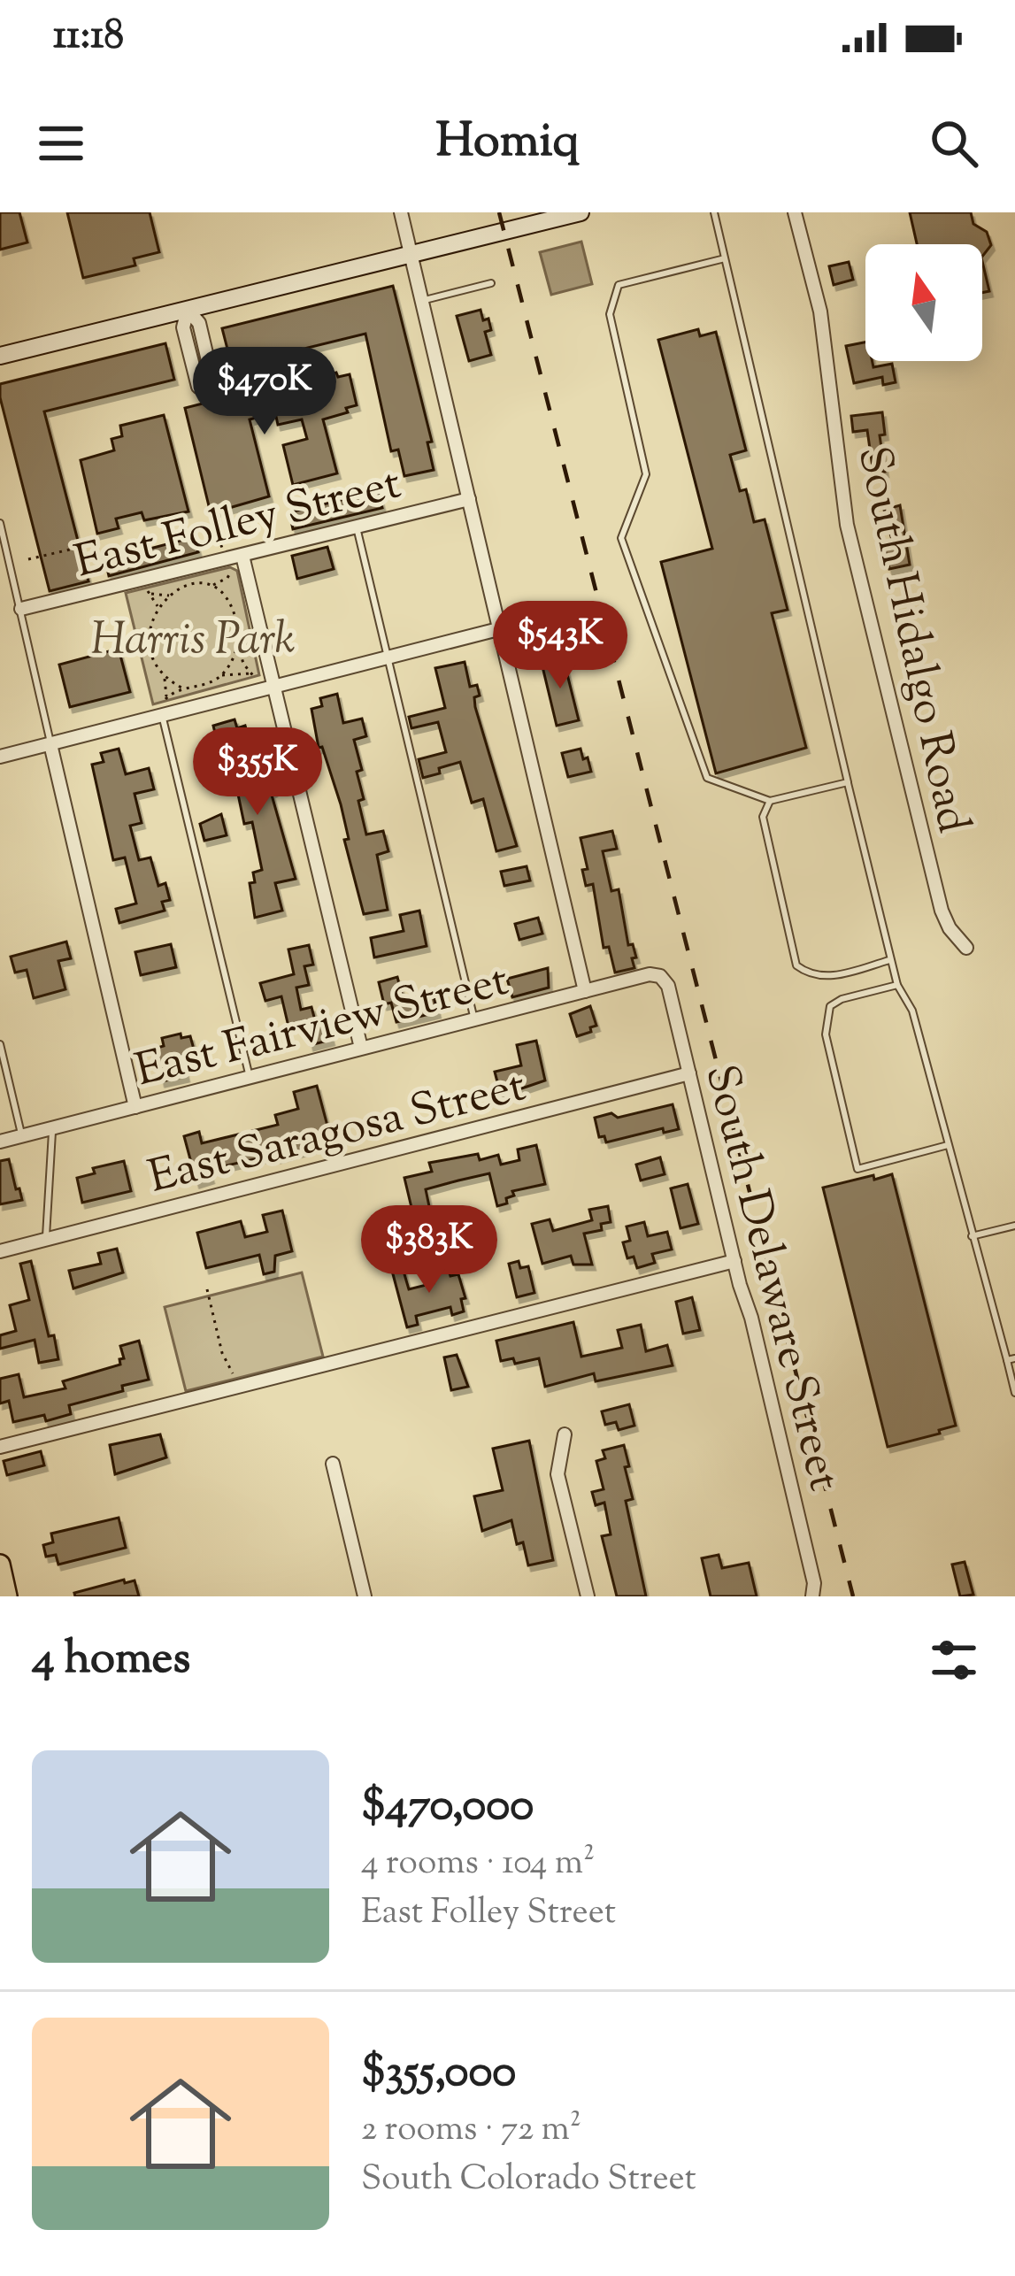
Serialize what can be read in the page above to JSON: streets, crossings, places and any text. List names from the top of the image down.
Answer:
{
  "streets": {
    "street": [
      "East Folley Street",
      "South Hidalgo Road",
      "East Fairview Street",
      "East Saragosa Street",
      "South Delaware Street"
    ]
  },
  "crossings": [
    ["East Fairview Street", "South Delaware Street"],
    ["East Saragosa Street", "South Delaware Street"]
  ],
  "parks": ["Harris Park"],
  "north": "top",
  "page": {
    "status": "11:18",
    "header": "Homiq",
    "price": [
      "$470K",
      "$543K",
      "$355K",
      "$383K"
    ],
    "heading": "4 homes",
    "list": [
      {
        "name": "$470,000",
        "note": "4 rooms · 104 m² · East Folley Street"
      },
      {
        "name": "$355,000",
        "note": "2 rooms · 72 m² · South Colorado Street"
      }
    ]
  }
}
